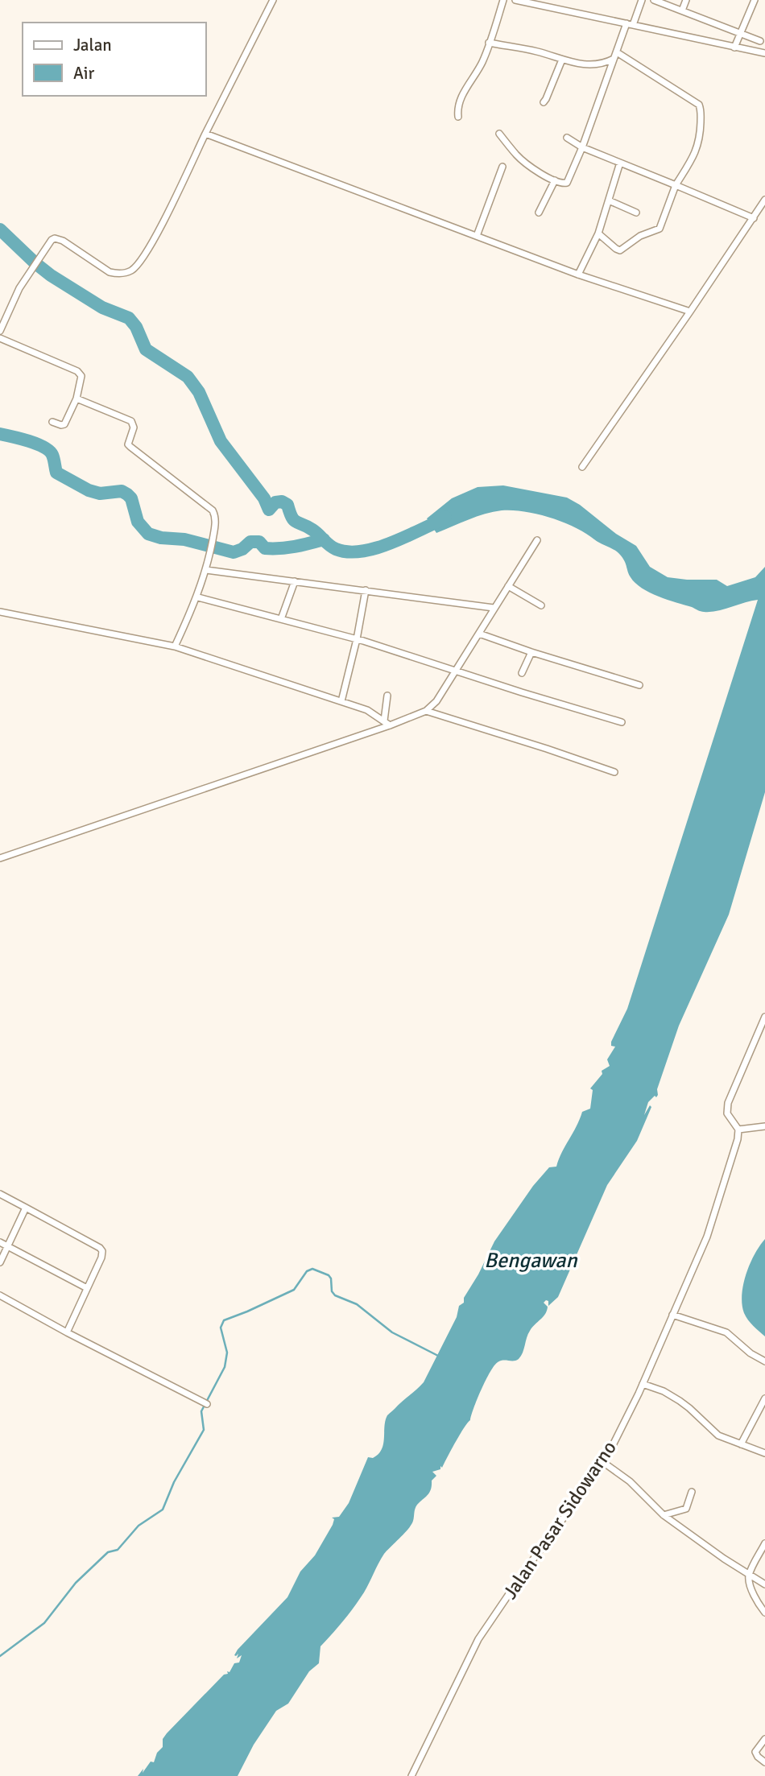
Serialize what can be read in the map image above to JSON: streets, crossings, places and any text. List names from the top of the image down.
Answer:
{
  "streets": {
    "street": ["Jalan Pasar Sidowarno"]
  },
  "water": ["Bengawan"],
  "legend": ["Jalan", "Air"]
}
